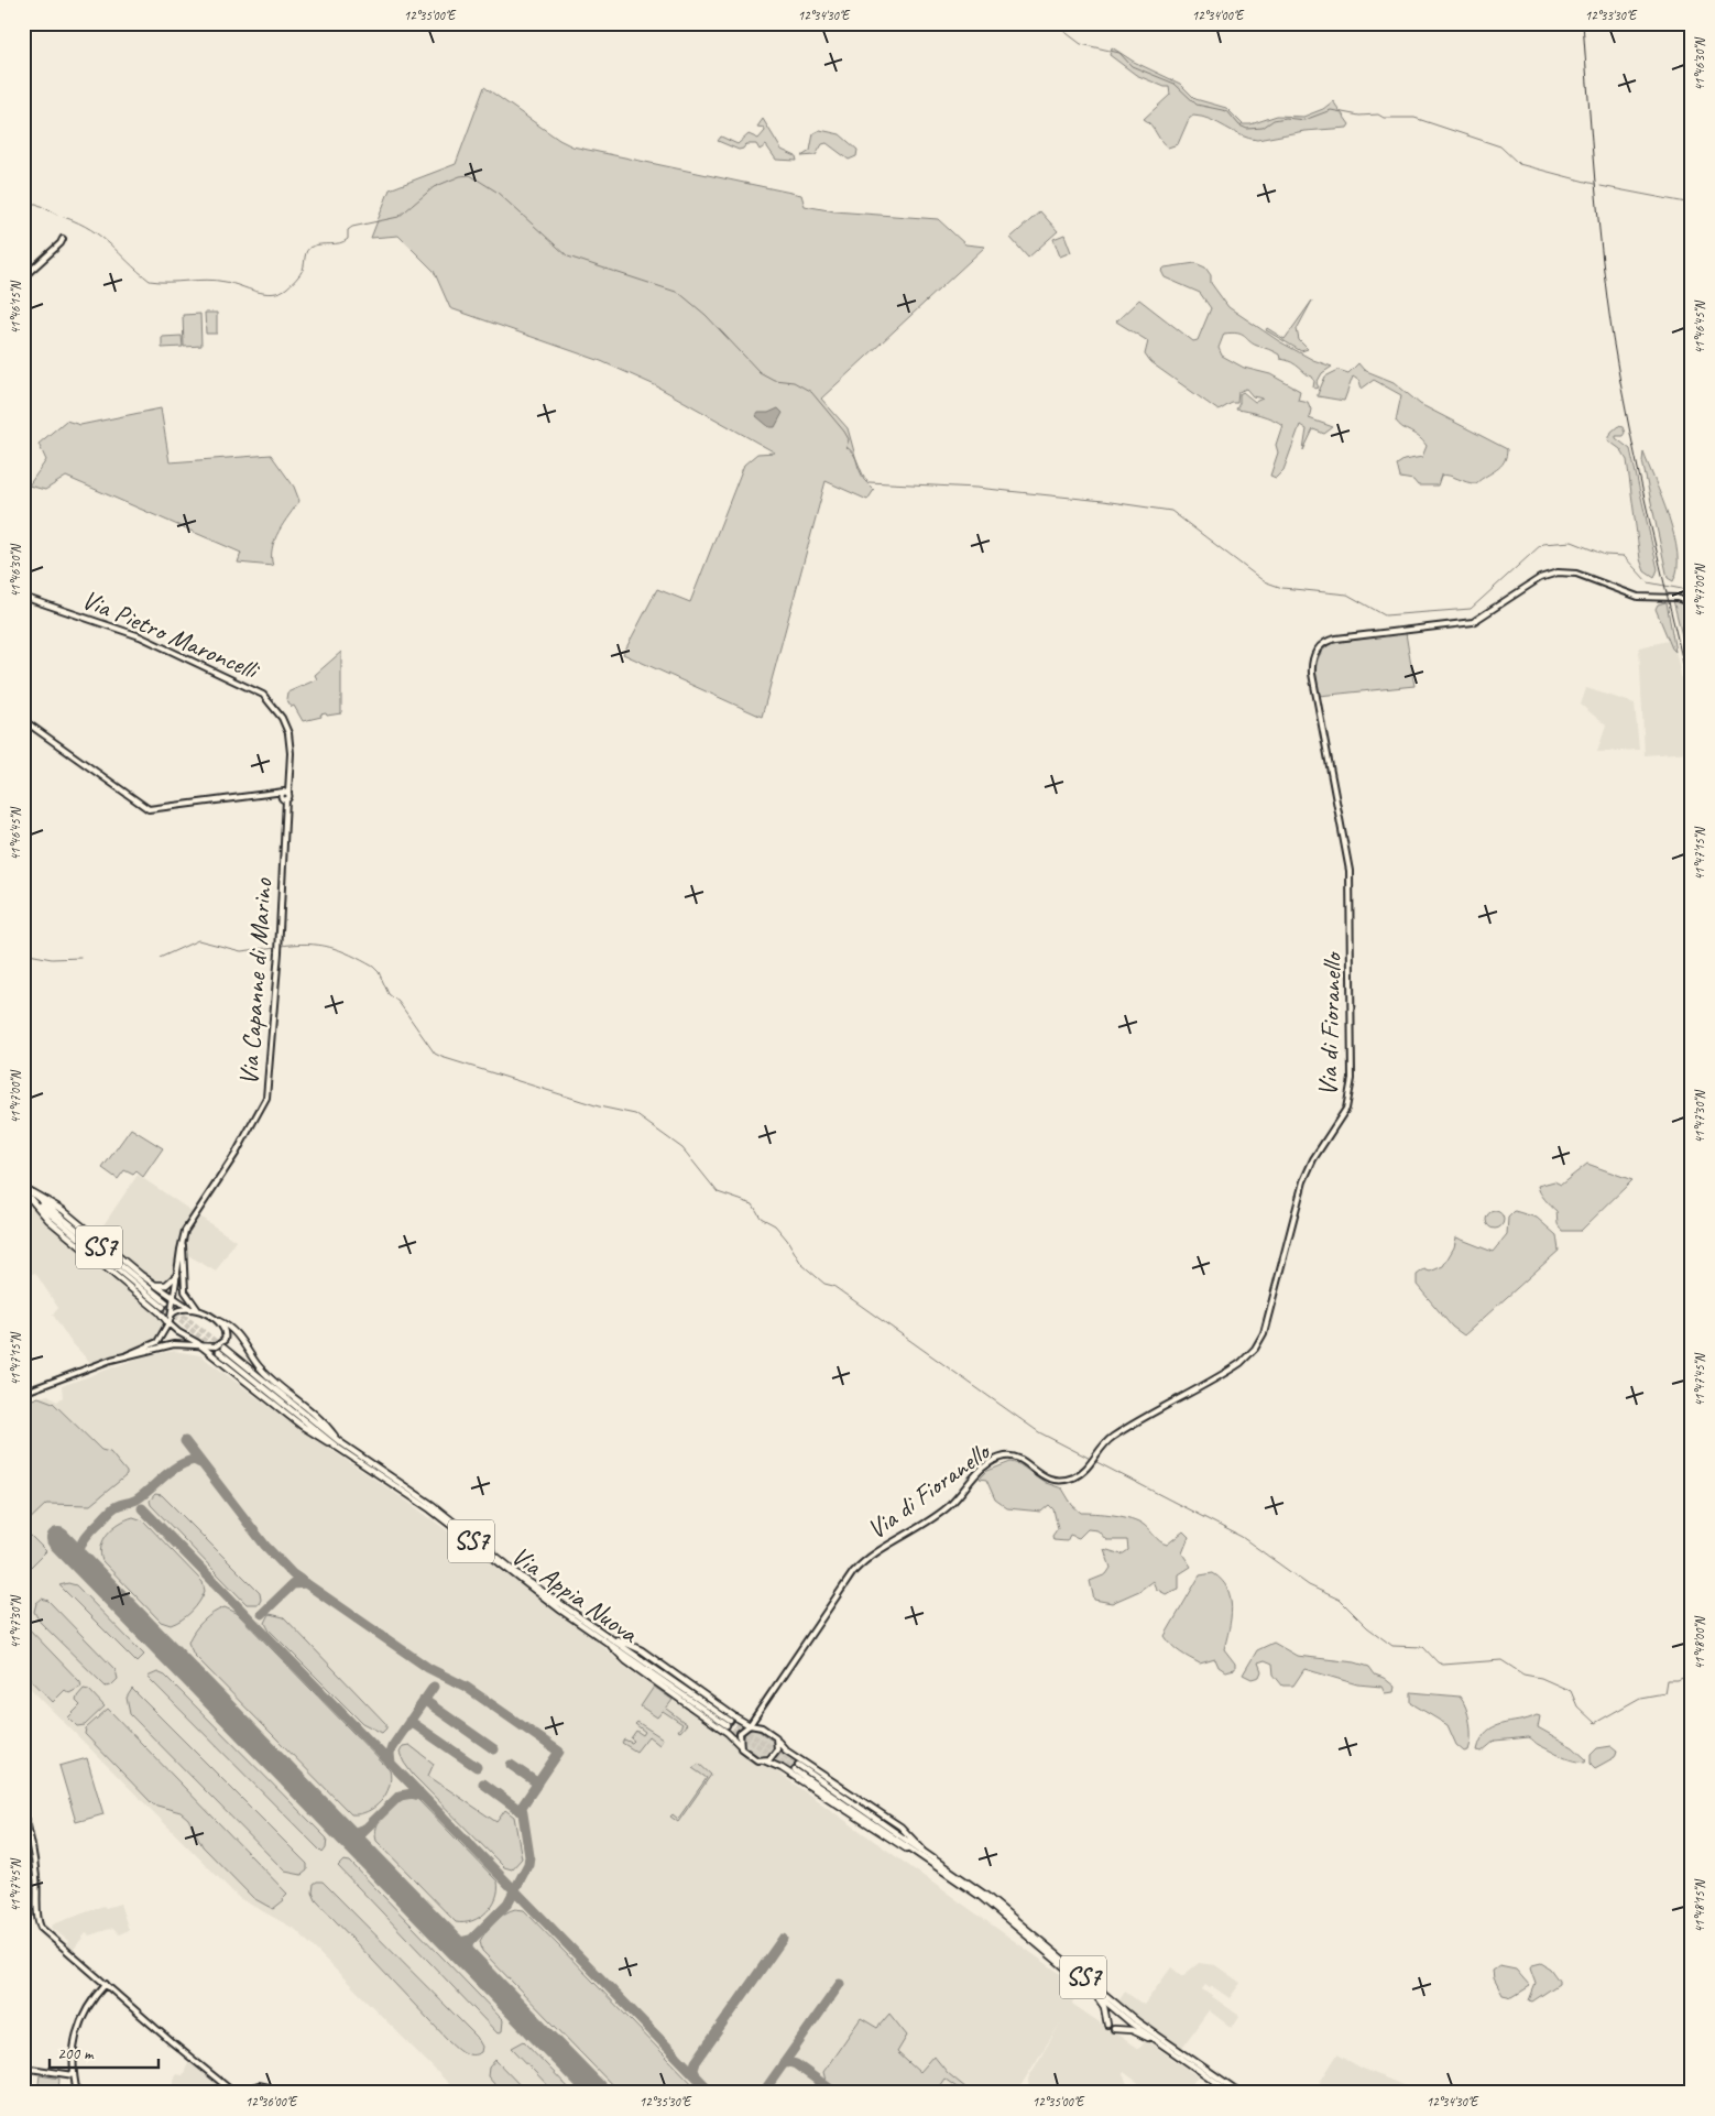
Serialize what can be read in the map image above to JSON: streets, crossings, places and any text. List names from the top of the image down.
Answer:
{
  "streets": {
    "main road": ["SS7", "Via Appia Nuova"],
    "street": ["Via Pietro Maroncelli", "Via Capanne di Marino", "Via di Fioranello"]
  },
  "crossings": [
    ["Via Pietro Maroncelli", "Via Capanne di Marino"]
  ],
  "scale_bar": "200 m",
  "coordinates": [
    "12°35'00\"E",
    "12°34'30\"E",
    "12°34'00\"E",
    "12°33'30\"E",
    "41°46'30\"N",
    "41°46'15\"N",
    "41°46'45\"N",
    "41°47'00\"N",
    "41°47'15\"N",
    "41°47'30\"N",
    "41°47'45\"N",
    "41°48'00\"N",
    "41°48'15\"N",
    "12°36'00\"E",
    "12°35'30\"E"
  ]
}
